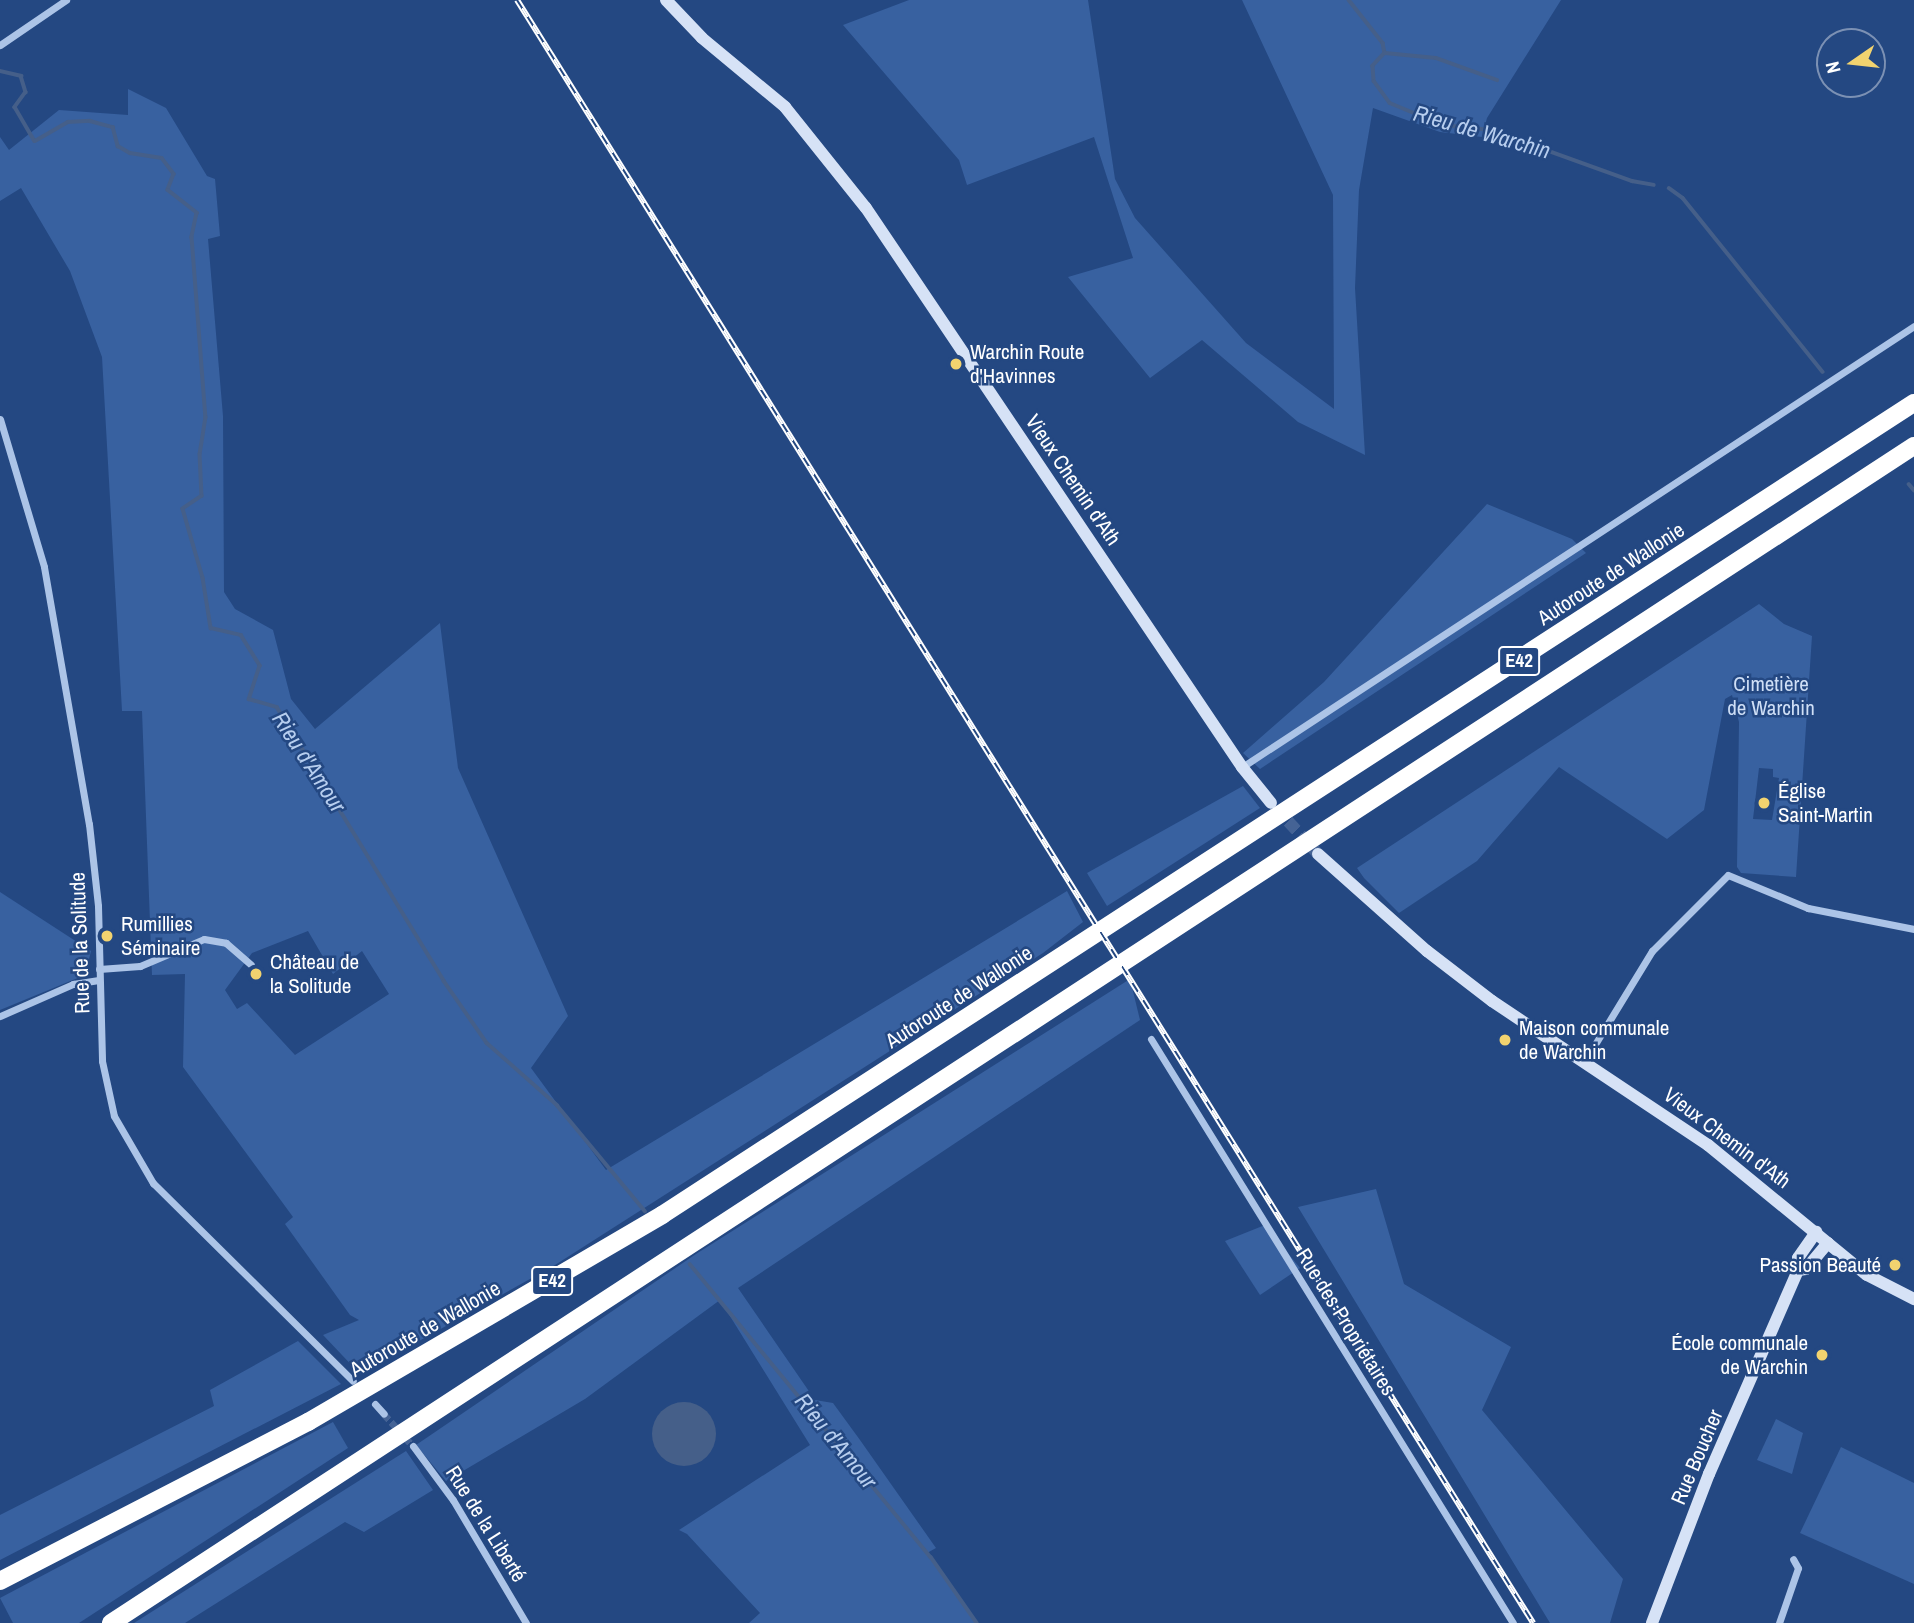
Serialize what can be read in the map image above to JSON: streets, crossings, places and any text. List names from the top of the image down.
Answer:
{
  "streets": {
    "highway": ["Autoroute de Wallonie", "E42"],
    "street": [
      "Vieux Chemin d'Ath",
      "Rue de la Solitude",
      "Rue des Propriétaires",
      "Rue Boucher",
      "Rue de la Liberté"
    ]
  },
  "crossings": [
    ["Vieux Chemin d'Ath", "Rue Boucher"]
  ],
  "water": ["Rieu de Warchin", "Rieu d'Amour"],
  "parks": ["Cimetière de Warchin"],
  "places": [
    "Warchin Route d'Havinnes",
    "Église Saint-Martin",
    "Rumillies Séminaire",
    "Château de la Solitude",
    "Maison communale de Warchin",
    "Passion Beauté",
    "École communale de Warchin"
  ],
  "north": "left"
}
